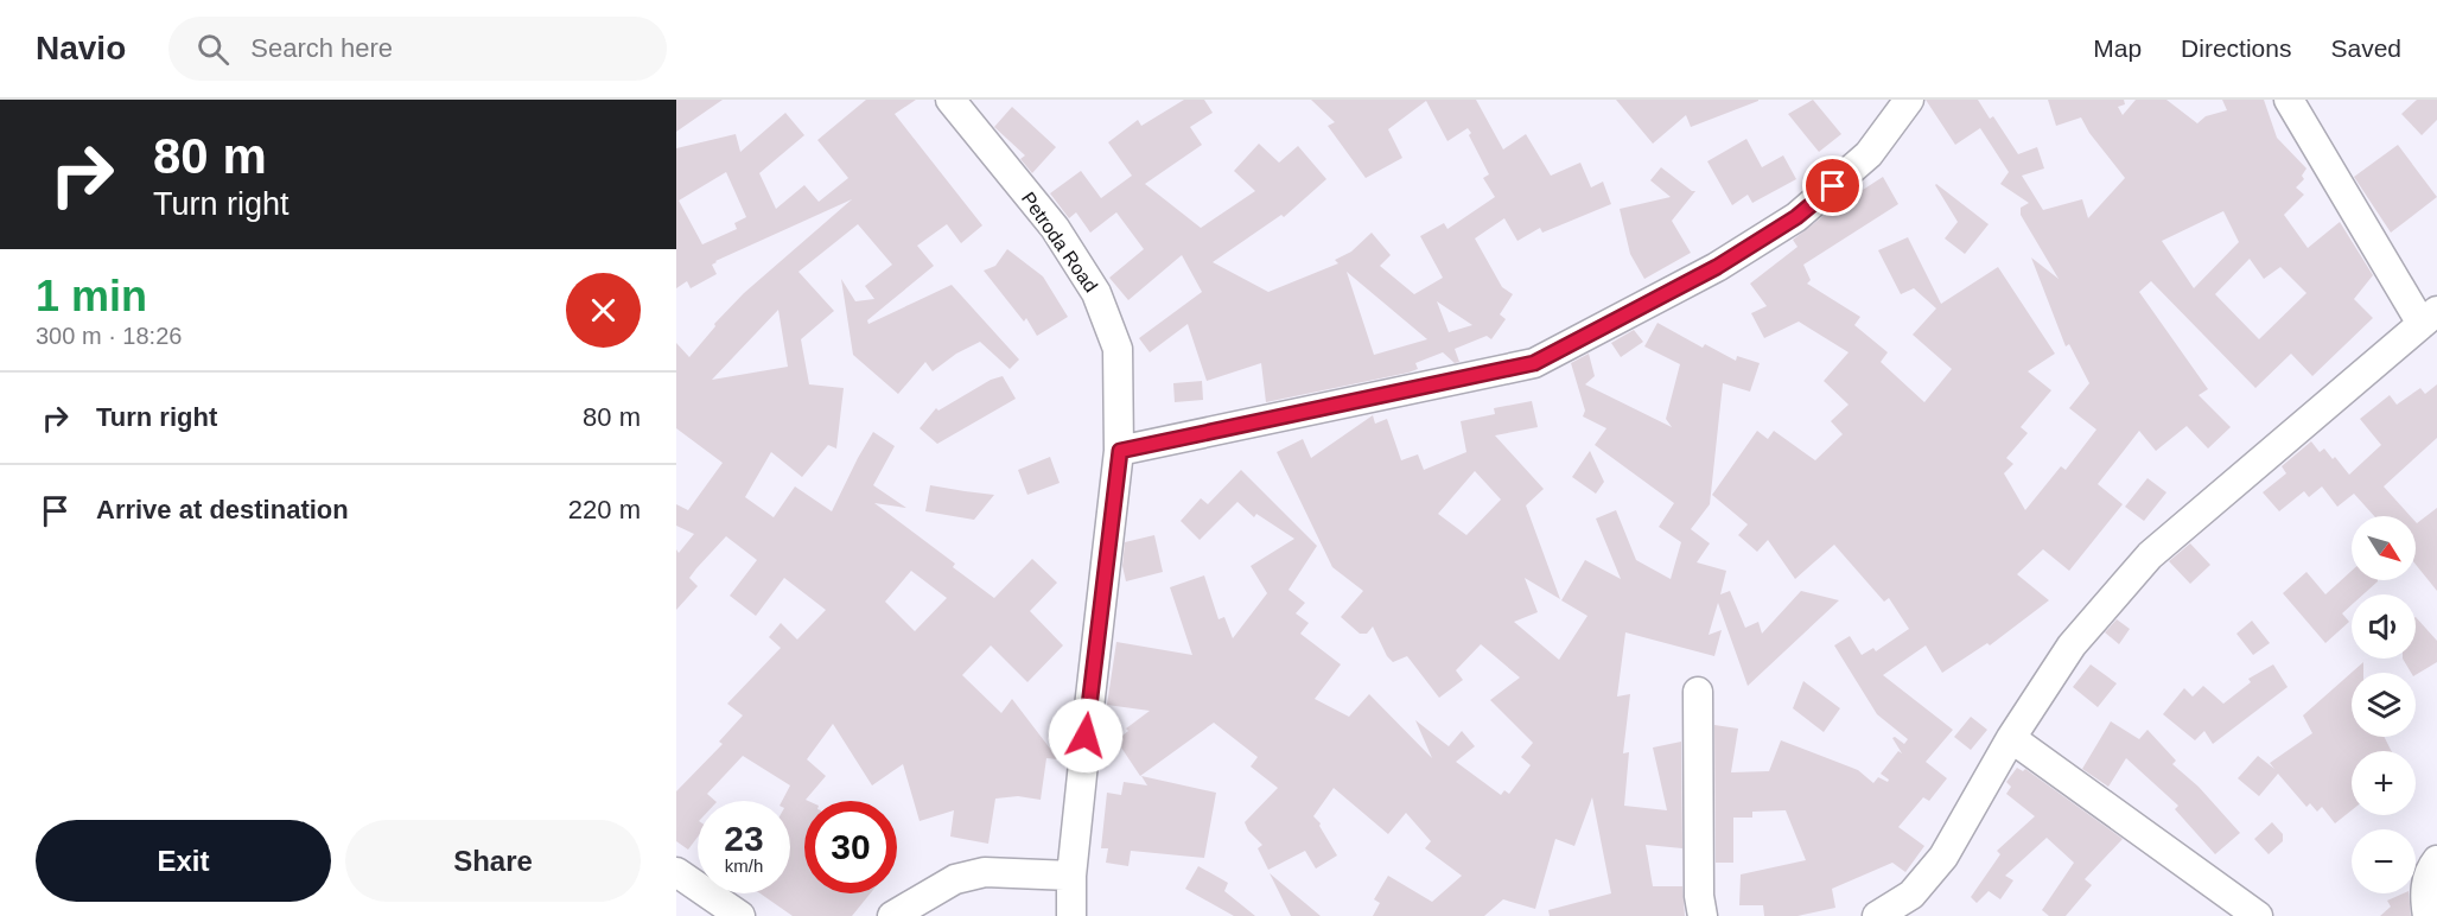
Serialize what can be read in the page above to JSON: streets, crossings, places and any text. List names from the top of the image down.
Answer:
{
  "streets": {
    "street": ["Petroda Road"]
  },
  "north": "bottom right",
  "page": {
    "header": "Navio",
    "search": "Search here",
    "nav": ["Map", "Directions", "Saved"],
    "turn": ["80 m", "Turn right"],
    "heading": ["1 min", "300 m · 18:26"],
    "list": [
      {
        "name": "Turn right",
        "value": "80 m"
      },
      {
        "name": "Arrive at destination",
        "value": "220 m"
      }
    ],
    "map_buttons": ["+", "−"],
    "speed": "23 km/h",
    "limit": "30",
    "buttons": ["Exit", "Share"]
  }
}
